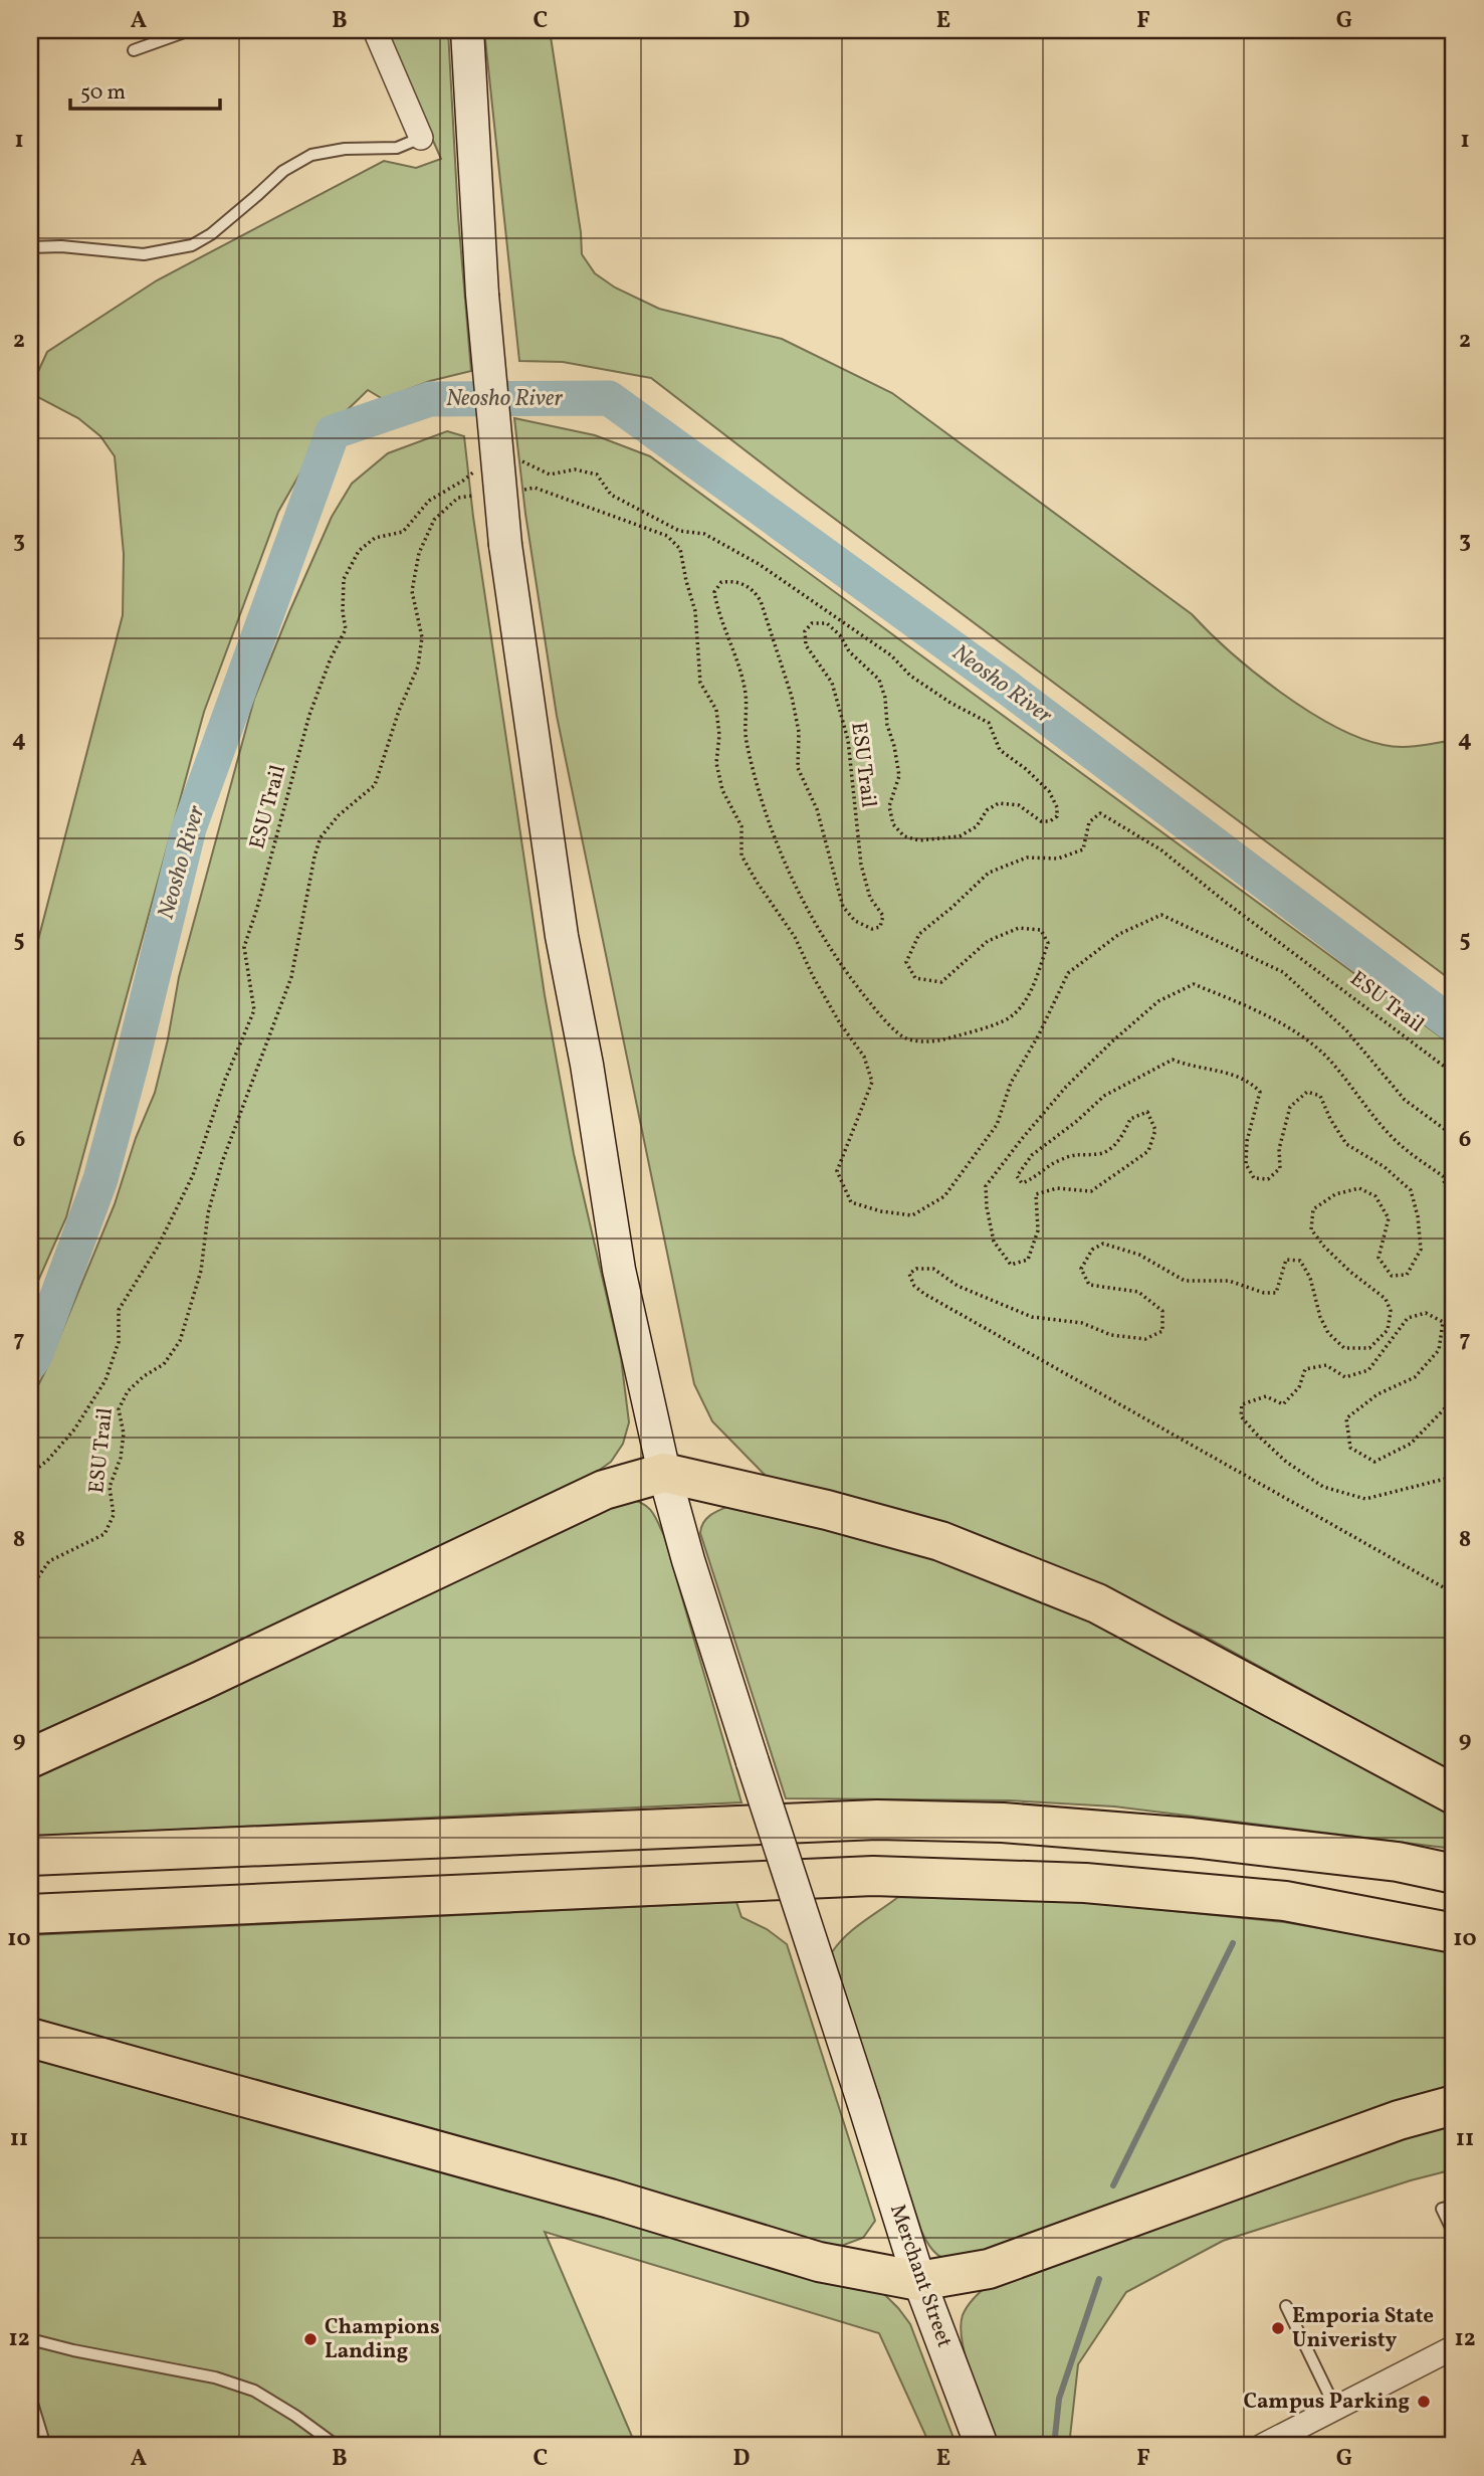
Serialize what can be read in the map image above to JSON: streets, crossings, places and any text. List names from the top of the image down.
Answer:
{
  "streets": {
    "main road": ["Merchant Street"],
    "path": ["ESU Trail"]
  },
  "water": ["Neosho River"],
  "places": ["Emporia State Univeristy", "Champions Landing", "Campus Parking"],
  "scale_bar": "50 m",
  "grid": {
    "columns": [
      "A",
      "B",
      "C",
      "D",
      "E",
      "F",
      "G"
    ],
    "rows": [
      "1",
      "2",
      "3",
      "4",
      "5",
      "6",
      "7",
      "8",
      "9",
      "10",
      "11",
      "12"
    ]
  }
}
